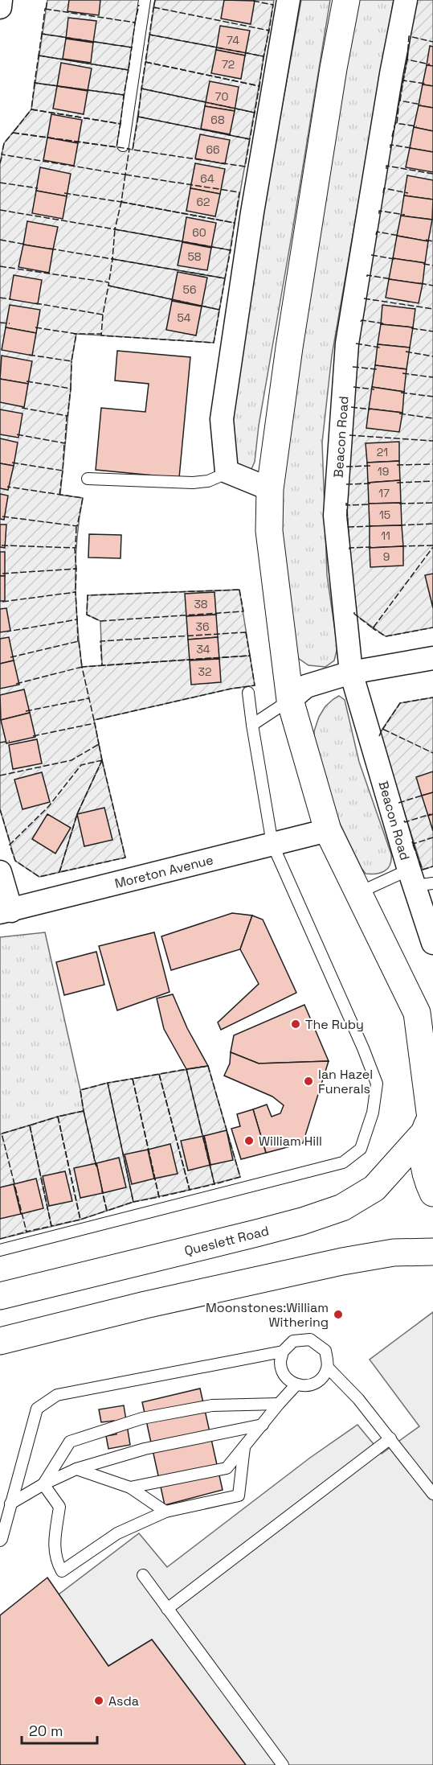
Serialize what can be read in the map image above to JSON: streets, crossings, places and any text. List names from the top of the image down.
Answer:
{
  "streets": {
    "main road": ["Queslett Road"],
    "street": ["Beacon Road", "Moreton Avenue"]
  },
  "places": [
    "The Ruby",
    "Ian Hazel Funerals",
    "William Hill",
    "Moonstones:William Withering",
    "Asda"
  ],
  "house_numbers": [
    "74",
    "72",
    "70",
    "68",
    "66",
    "64",
    "62",
    "60",
    "58",
    "56",
    "54",
    "21",
    "19",
    "17",
    "15",
    "11",
    "9",
    "38",
    "36",
    "34",
    "32"
  ],
  "scale_bar": "20 m"
}
